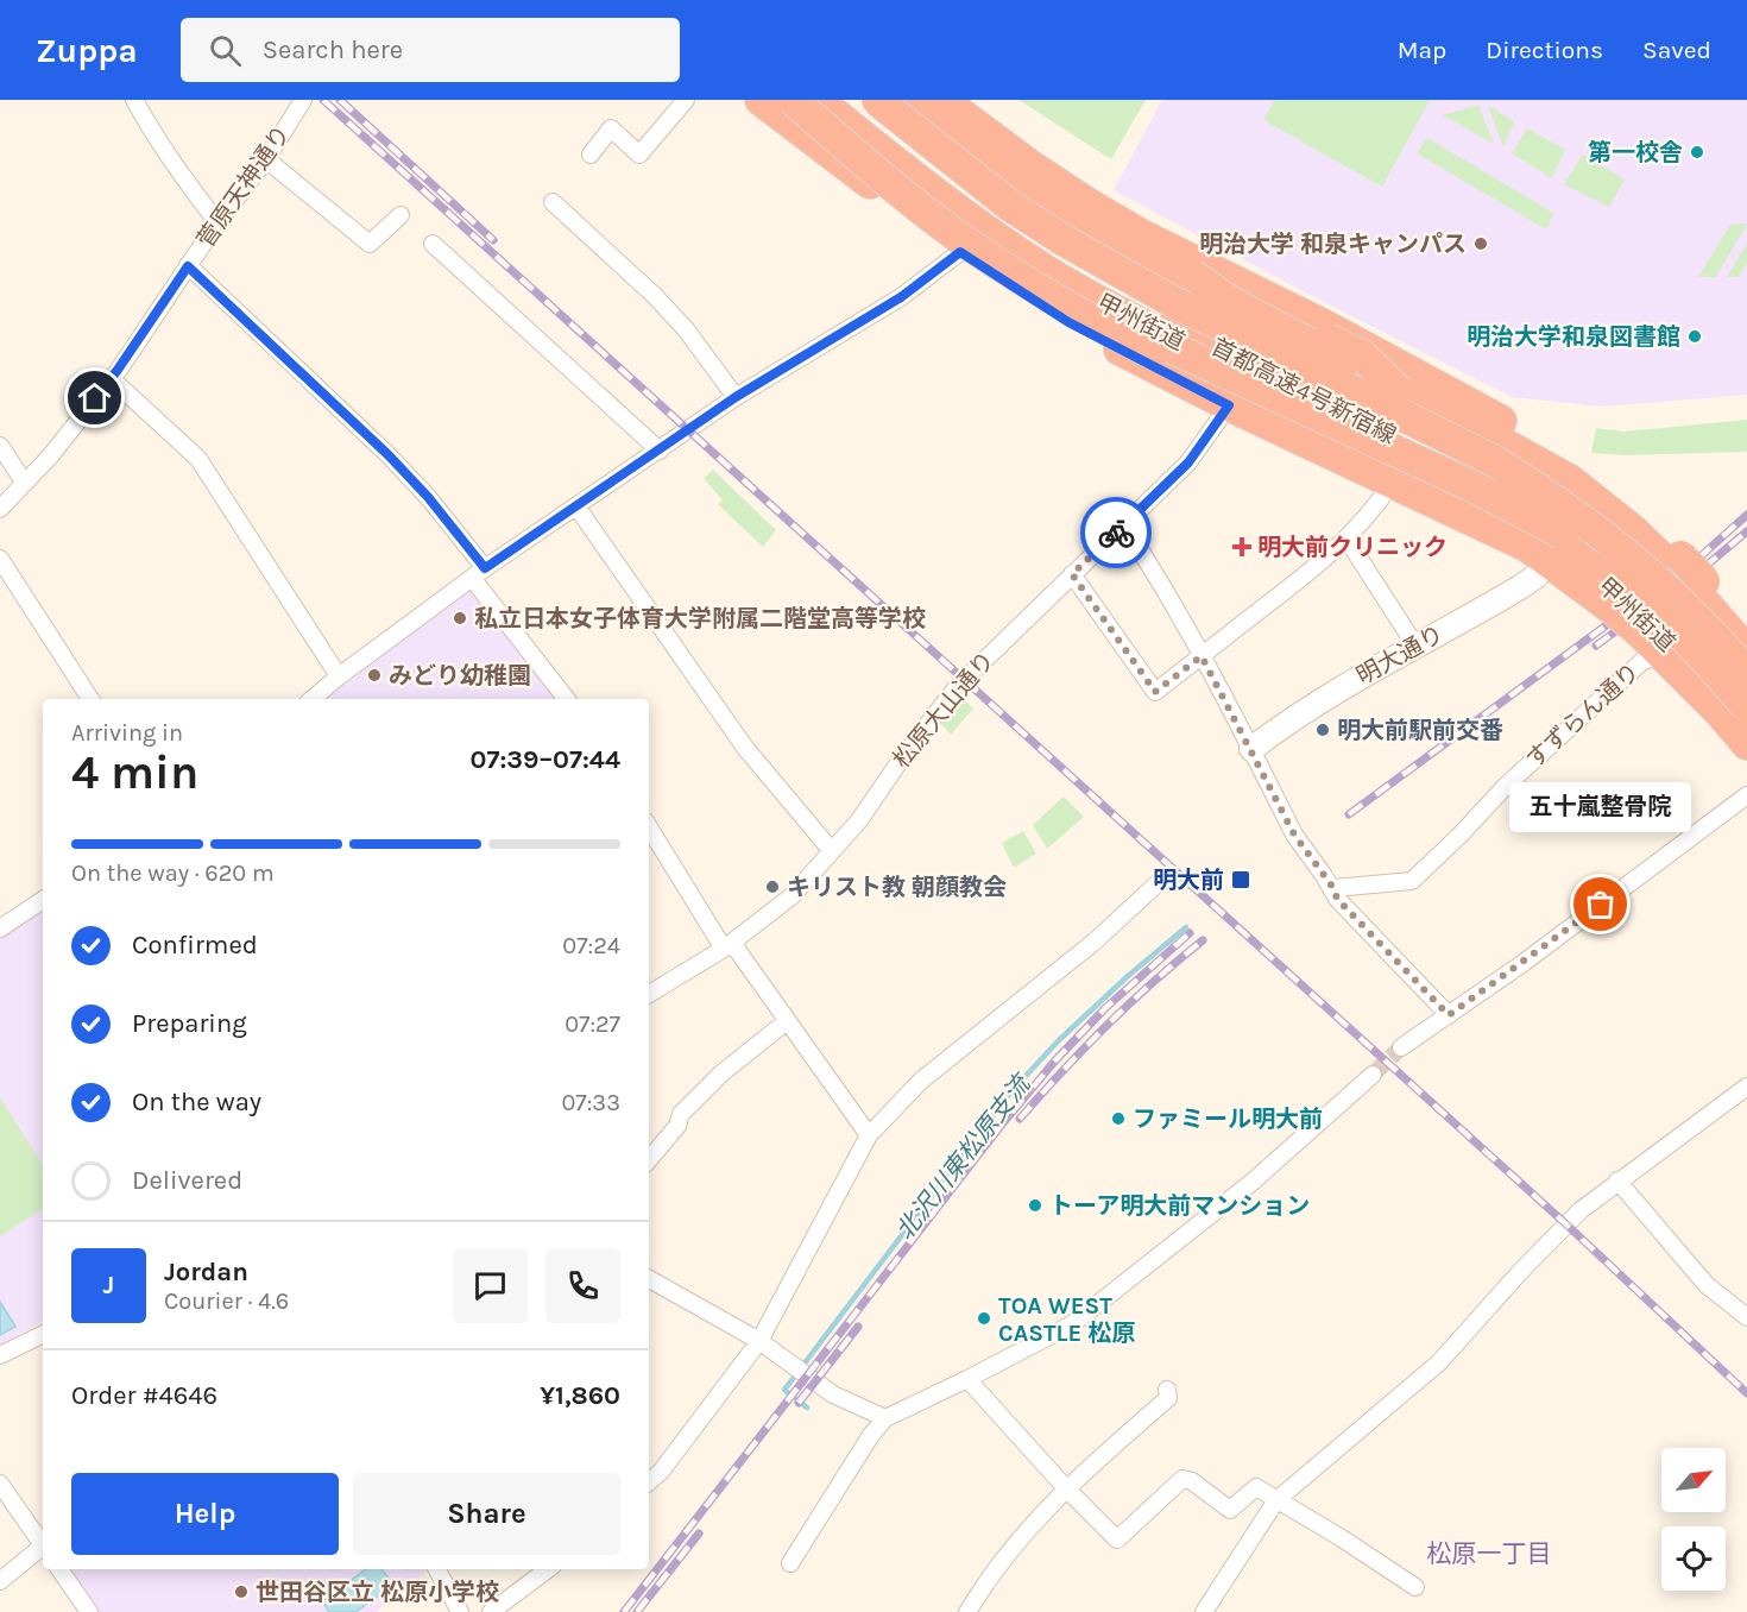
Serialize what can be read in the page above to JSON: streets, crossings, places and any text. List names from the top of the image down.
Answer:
{
  "streets": {
    "highway": ["甲州街道", "首都高速4号新宿線"],
    "street": [
      "菅原天神通り",
      "明大通り",
      "松原大山通り",
      "すずらん通り"
    ]
  },
  "districts": ["松原一丁目"],
  "water": ["北沢川東松原支流"],
  "places": {
    "other": [
      "第一校舎",
      "明治大学 和泉キャンパス",
      "明治大学和泉図書館",
      "私立日本女子体育大学附属二階堂高等学校",
      "みどり幼稚園",
      "明大前駅前交番",
      "キリスト教 朝顔教会",
      "五十嵐整骨院",
      "ファミール明大前",
      "トーア明大前マンション",
      "TOA WEST CASTLE 松原",
      "世田谷区立 松原小学校"
    ],
    "health": ["明大前クリニック"],
    "transit": ["明大前"]
  },
  "north": "top right",
  "page": {
    "header": "Zuppa",
    "search": "Search here",
    "nav": ["Map", "Directions", "Saved"],
    "heading": ["4 min", "Arriving in", "07:39–07:44"],
    "panel": [
      "Jordan",
      "Courier · 4.6",
      "Order #4646",
      "¥1,860"
    ],
    "bubble": "五十嵐整骨院",
    "bar": "On the way · 620 m",
    "list": [
      ["Confirmed", "07:24"],
      ["Preparing", "07:27"],
      ["On the way", "07:33"],
      "Delivered"
    ],
    "round": "J",
    "buttons": ["Help", "Share"]
  }
}
